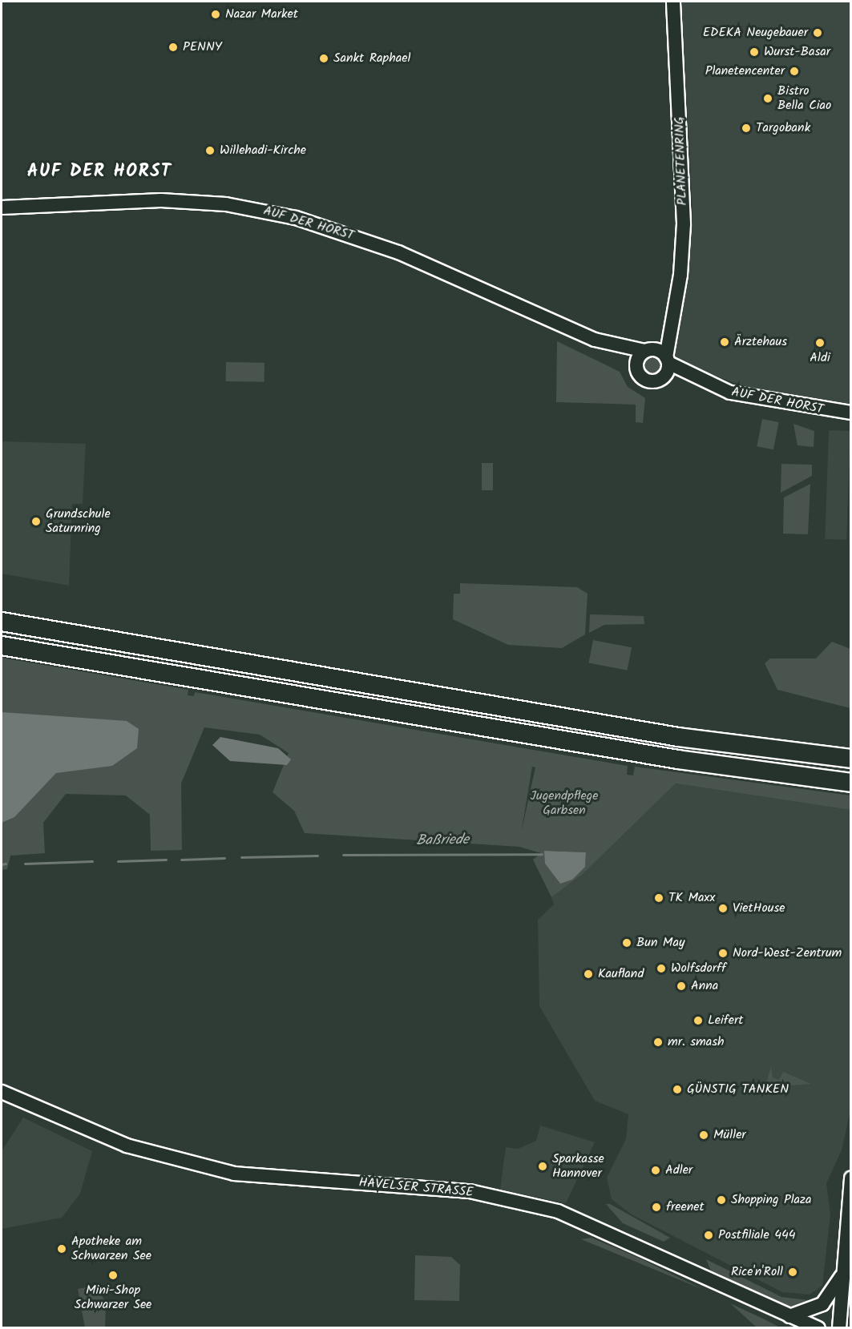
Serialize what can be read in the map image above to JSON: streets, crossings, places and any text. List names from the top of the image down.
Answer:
{
  "streets": {
    "street": ["PLANETENRING", "AUF DER HORST", "HAVELSER STRASSE"]
  },
  "crossings": [
    ["PLANETENRING", "AUF DER HORST"]
  ],
  "districts": ["AUF DER HORST"],
  "water": ["Baßriede"],
  "parks": ["Jugendpflege Garbsen"],
  "places": [
    "Nazar Market",
    "EDEKA Neugebauer",
    "PENNY",
    "Wurst-Basar",
    "Sankt Raphael",
    "Planetencenter",
    "Bistro Bella Ciao",
    "Targobank",
    "Willehadi-Kirche",
    "Ärztehaus",
    "Aldi",
    "Grundschule Saturnring",
    "TK Maxx",
    "VietHouse",
    "Bun May",
    "Nord-West-Zentrum",
    "Wolfsdorff",
    "Kaufland",
    "Anna",
    "Leifert",
    "mr. smash",
    "GÜNSTIG TANKEN",
    "Müller",
    "Sparkasse Hannover",
    "Adler",
    "Shopping Plaza",
    "freenet",
    "Postfiliale 444",
    "Apotheke am Schwarzen See",
    "Rice'n'Roll",
    "Mini-Shop Schwarzer See"
  ]
}
